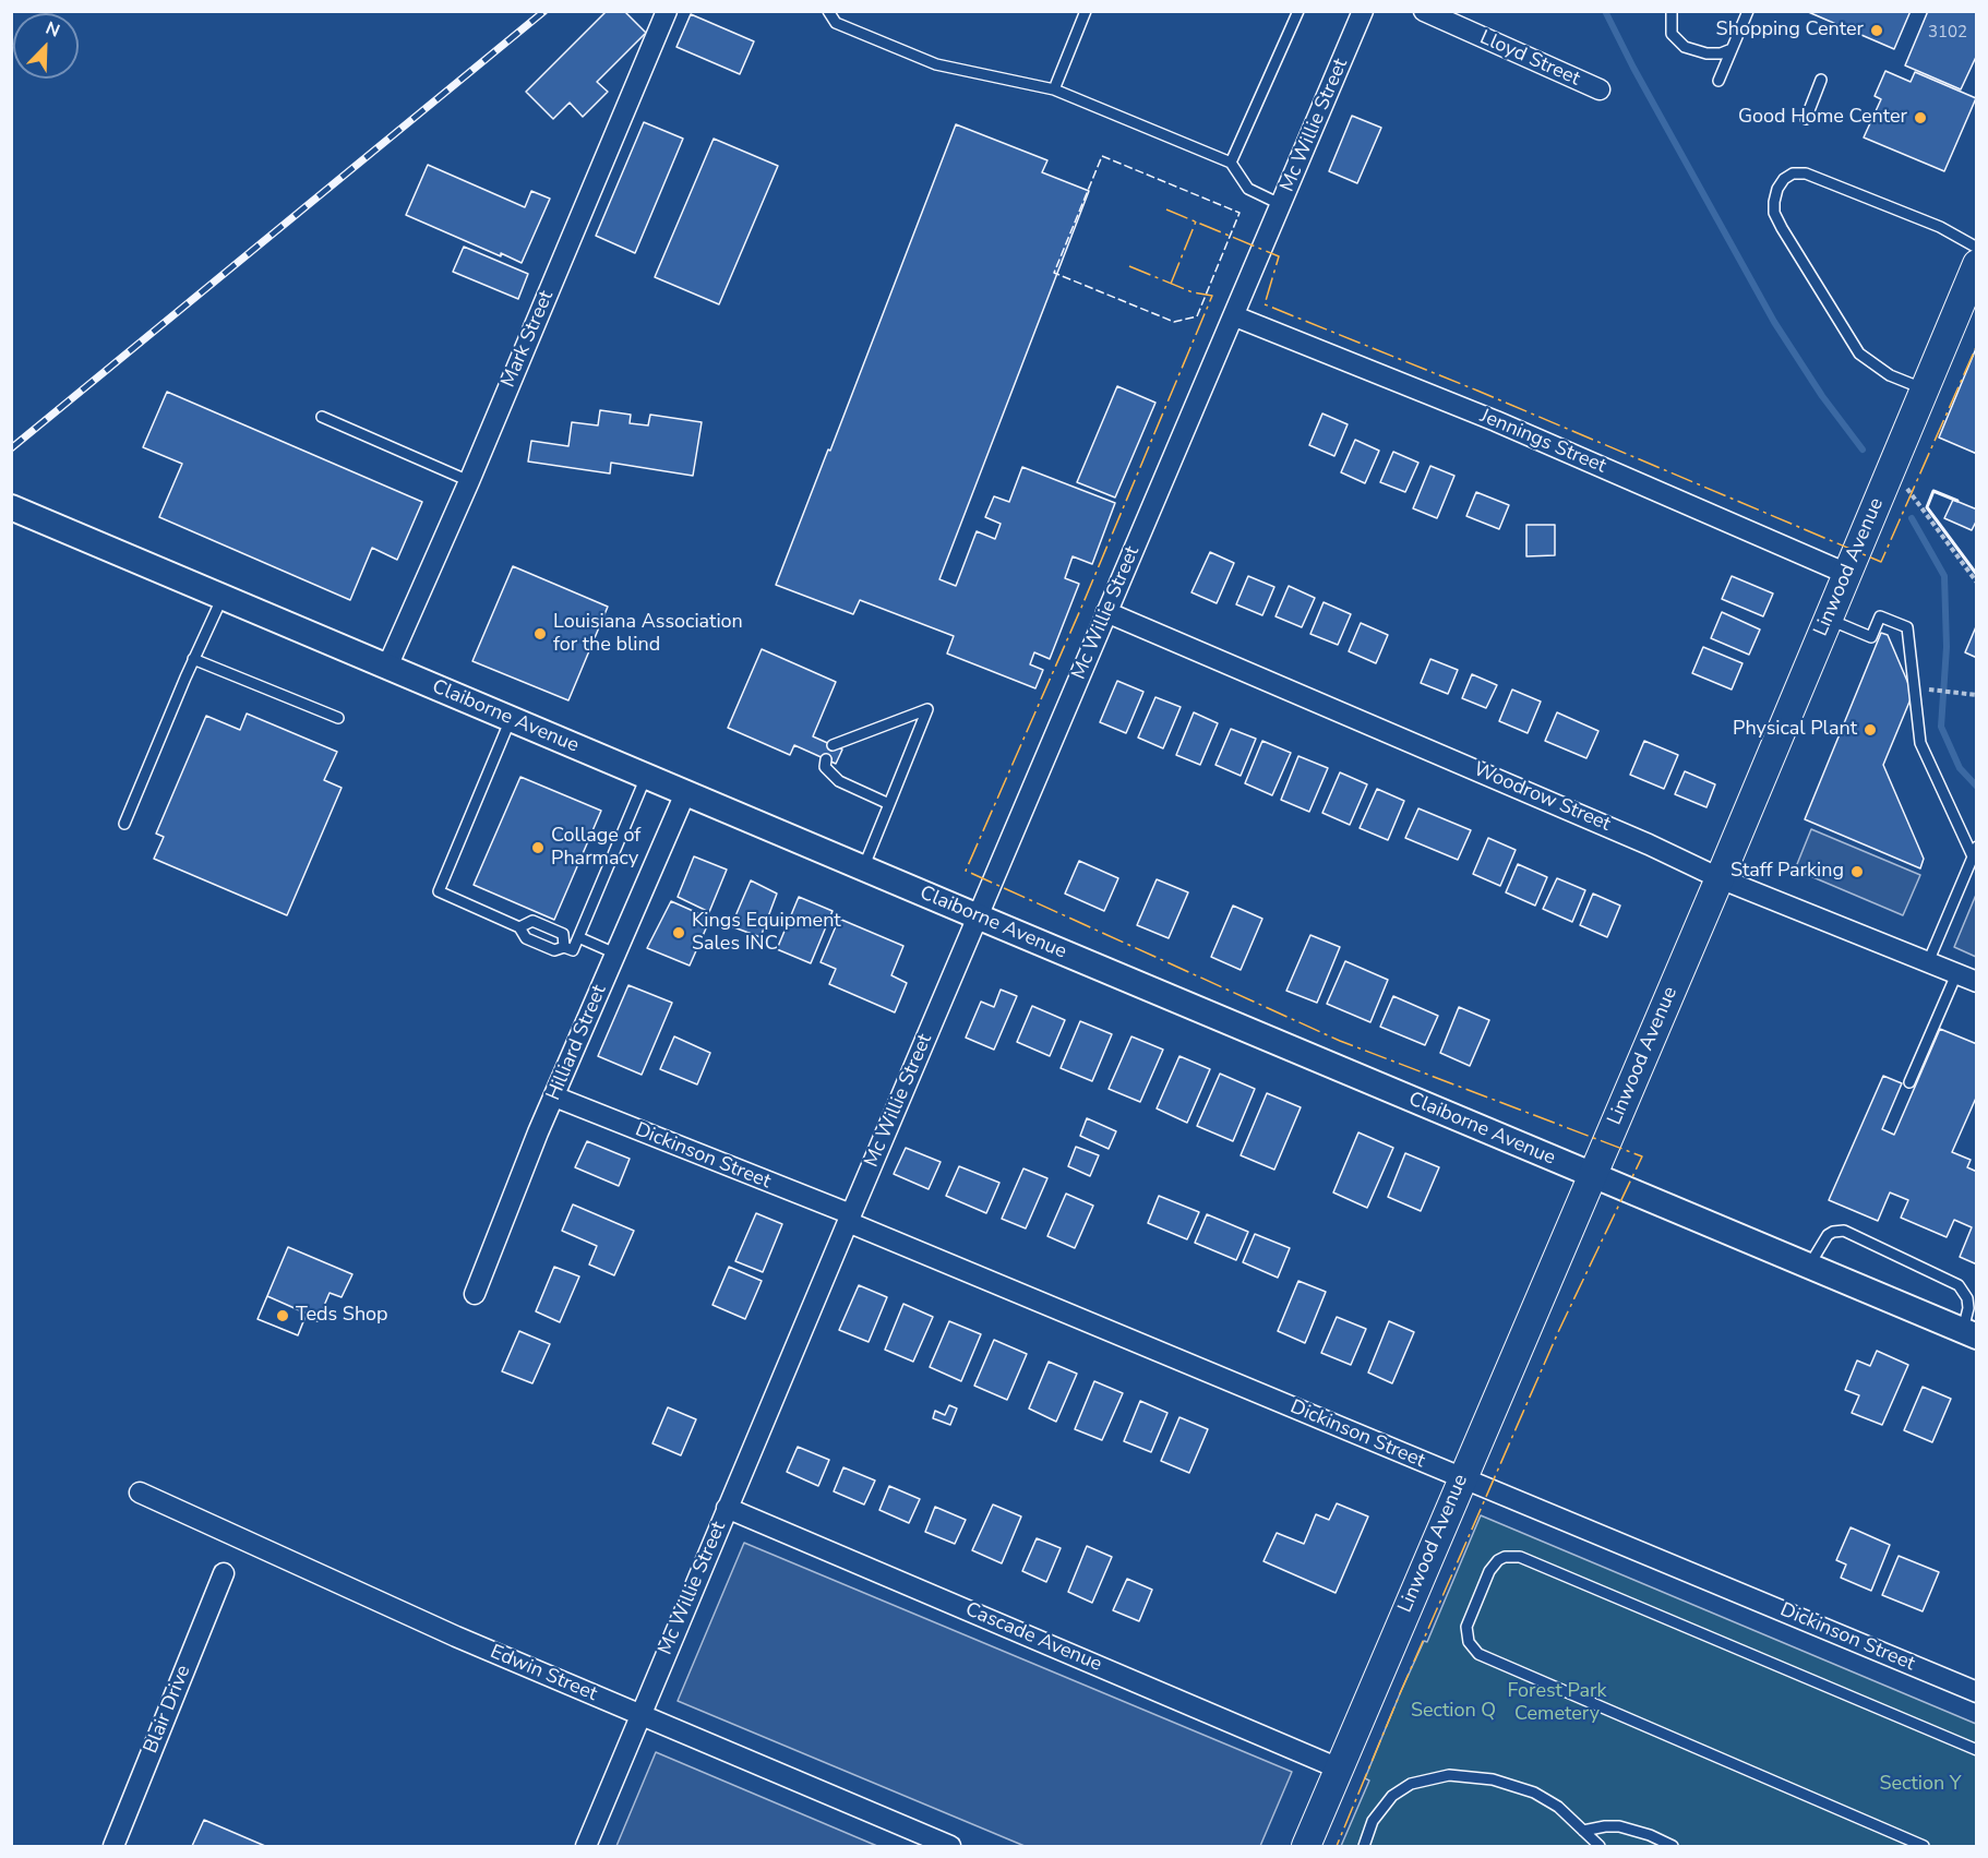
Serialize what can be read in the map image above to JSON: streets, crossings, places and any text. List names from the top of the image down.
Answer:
{
  "streets": {
    "main road": ["Linwood Avenue"],
    "street": [
      "Lloyd Street",
      "Mc Willie Street",
      "Mark Street",
      "Jennings Street",
      "Claiborne Avenue",
      "Woodrow Street",
      "Hilliard Street",
      "Dickinson Street",
      "Cascade Avenue",
      "Edwin Street",
      "Blair Drive"
    ]
  },
  "crossings": [
    ["Mc Willie Street", "Jennings Street"],
    ["Mc Willie Street", "Claiborne Avenue"],
    ["Mc Willie Street", "Woodrow Street"],
    ["Mc Willie Street", "Dickinson Street"],
    ["Mc Willie Street", "Cascade Avenue"],
    ["Mc Willie Street", "Edwin Street"],
    ["Mark Street", "Claiborne Avenue"],
    ["Jennings Street", "Linwood Avenue"],
    ["Linwood Avenue", "Claiborne Avenue"],
    ["Linwood Avenue", "Woodrow Street"],
    ["Linwood Avenue", "Dickinson Street"],
    ["Linwood Avenue", "Cascade Avenue"],
    ["Claiborne Avenue", "Hilliard Street"],
    ["Hilliard Street", "Dickinson Street"]
  ],
  "parks": ["Forest Park Cemetery", "Section Q", "Section Y"],
  "places": [
    "Shopping Center",
    "Good Home Center",
    "Louisiana Association for the blind",
    "Physical Plant",
    "Collage of Pharmacy",
    "Staff Parking",
    "Kings Equipment Sales INC",
    "Teds Shop"
  ],
  "house_numbers": ["3102"],
  "north": "top right"
}
